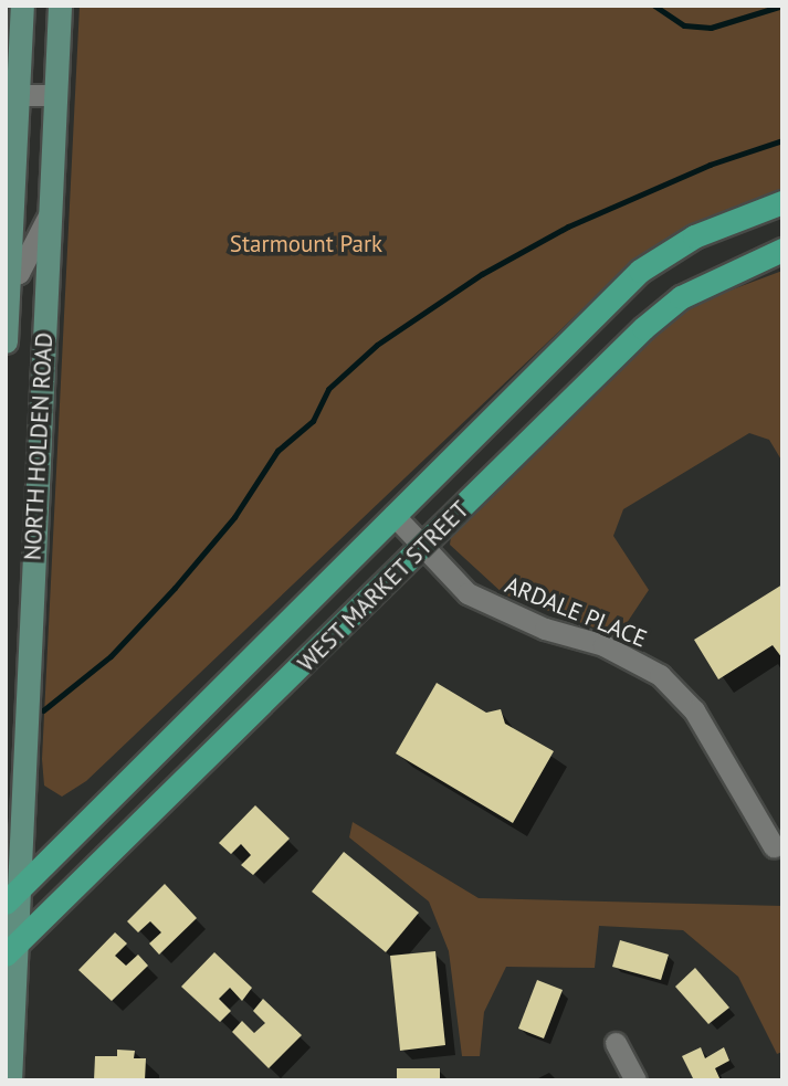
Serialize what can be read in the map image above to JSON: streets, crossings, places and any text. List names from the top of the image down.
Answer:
{
  "streets": {
    "main road": ["NORTH HOLDEN ROAD", "WEST MARKET STREET"],
    "street": ["ARDALE PLACE"]
  },
  "crossings": [
    ["NORTH HOLDEN ROAD", "WEST MARKET STREET"],
    ["WEST MARKET STREET", "ARDALE PLACE"]
  ],
  "parks": ["Starmount Park"]
}
